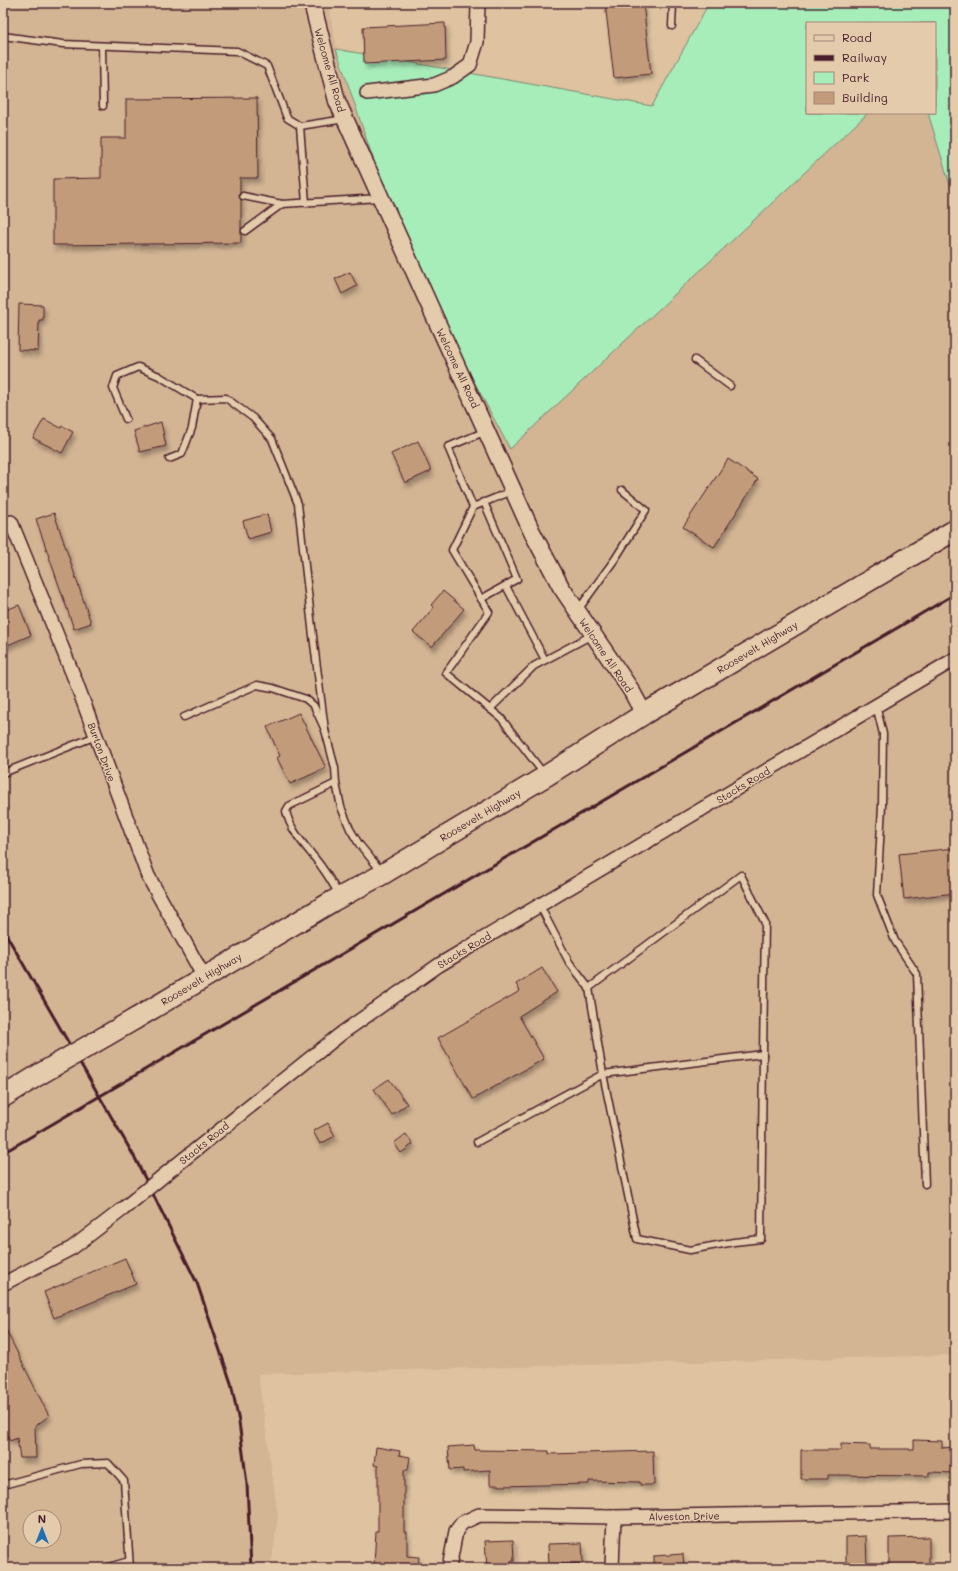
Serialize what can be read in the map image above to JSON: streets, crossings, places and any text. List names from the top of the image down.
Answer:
{
  "streets": {
    "main road": ["Roosevelt Highway"],
    "street": [
      "Welcome All Road",
      "Burton Drive",
      "Stacks Road",
      "Alveston Drive"
    ]
  },
  "crossings": [
    ["Welcome All Road", "Roosevelt Highway"],
    ["Roosevelt Highway", "Burton Drive"]
  ],
  "legend": [
    "Road",
    "Railway",
    "Park",
    "Building"
  ],
  "north": "top"
}
